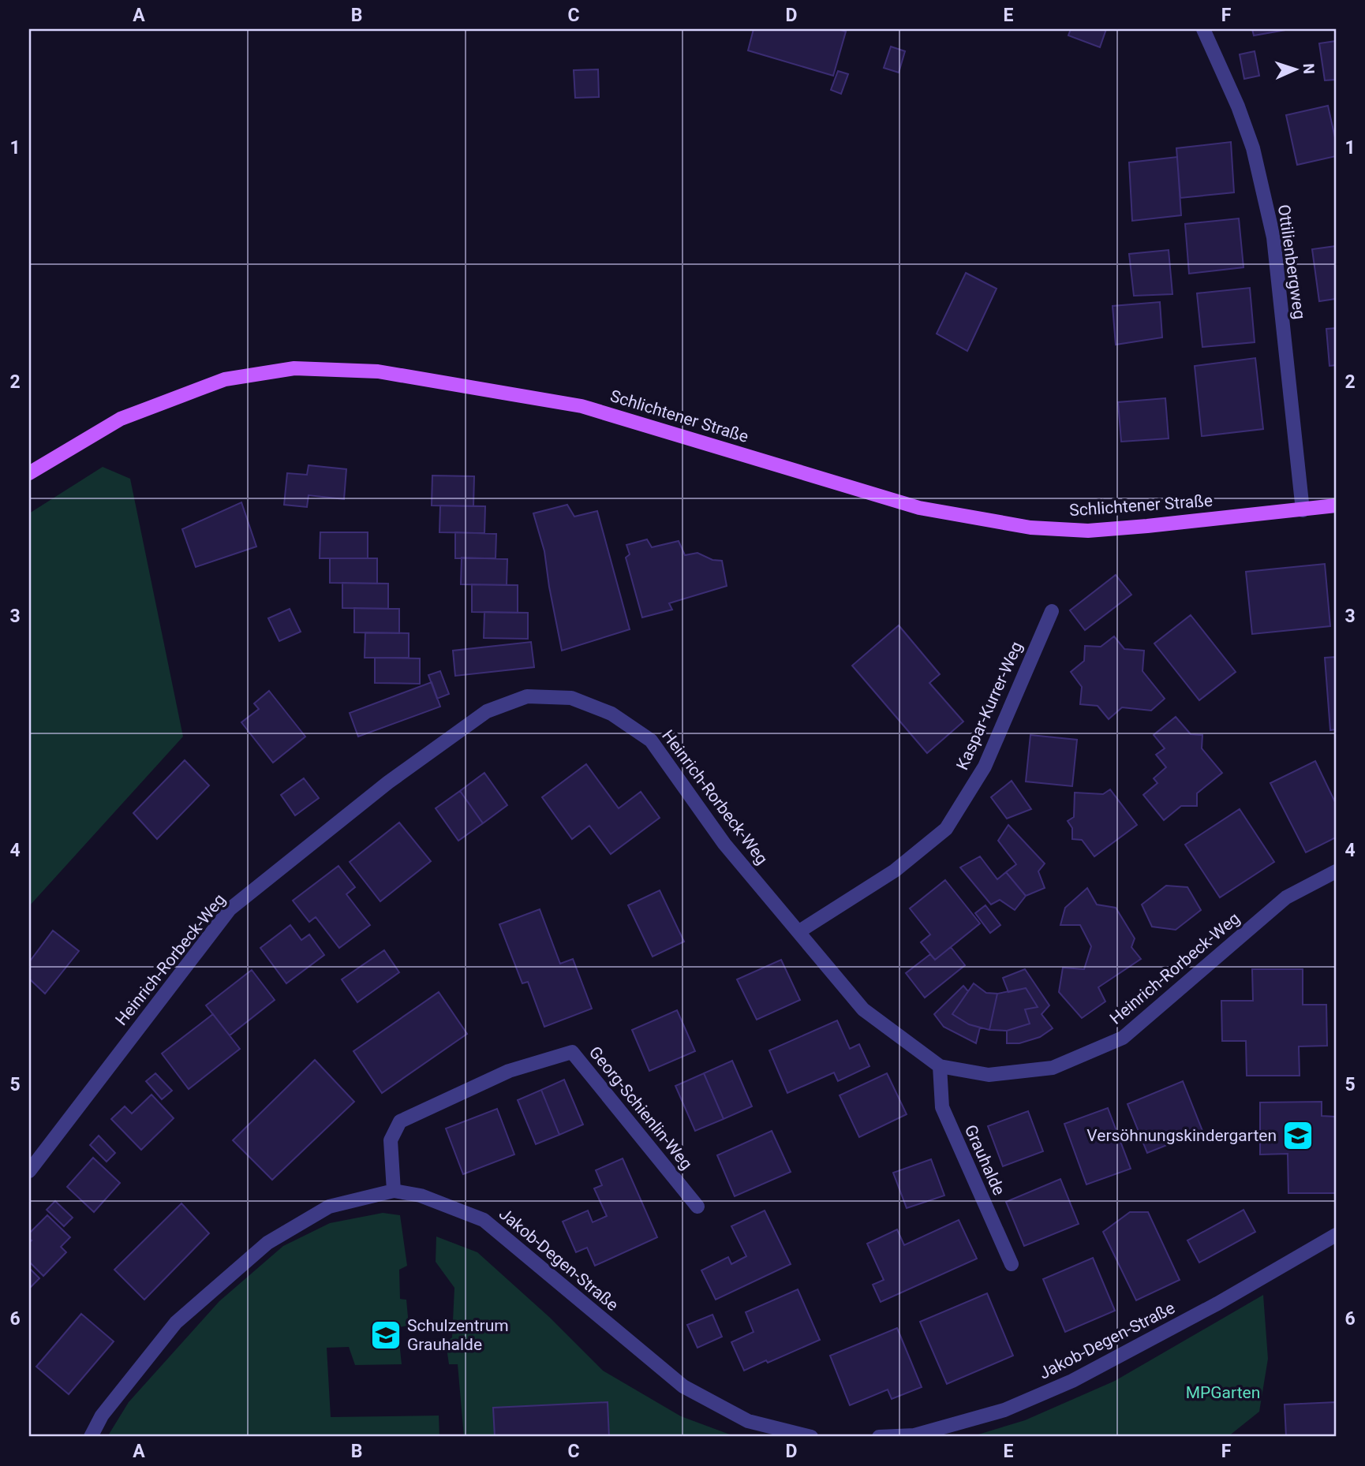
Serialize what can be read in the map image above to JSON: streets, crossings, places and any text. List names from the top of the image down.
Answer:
{
  "streets": {
    "main road": ["Schlichtener Straße"],
    "street": [
      "Ottilienbergweg",
      "Kaspar-Kurrer-Weg",
      "Heinrich-Rorbeck-Weg",
      "Georg-Schienlin-Weg",
      "Grauhalde",
      "Jakob-Degen-Straße"
    ]
  },
  "crossings": [
    ["Ottilienbergweg", "Schlichtener Straße"],
    ["Kaspar-Kurrer-Weg", "Heinrich-Rorbeck-Weg"],
    ["Heinrich-Rorbeck-Weg", "Grauhalde"],
    ["Georg-Schienlin-Weg", "Jakob-Degen-Straße"]
  ],
  "parks": ["MPGarten"],
  "places": {
    "school or university": ["Versöhnungskindergarten", "Schulzentrum Grauhalde"]
  },
  "north": "right",
  "grid": {
    "columns": [
      "A",
      "B",
      "C",
      "D",
      "E",
      "F"
    ],
    "rows": [
      "1",
      "2",
      "3",
      "4",
      "5",
      "6"
    ]
  }
}
